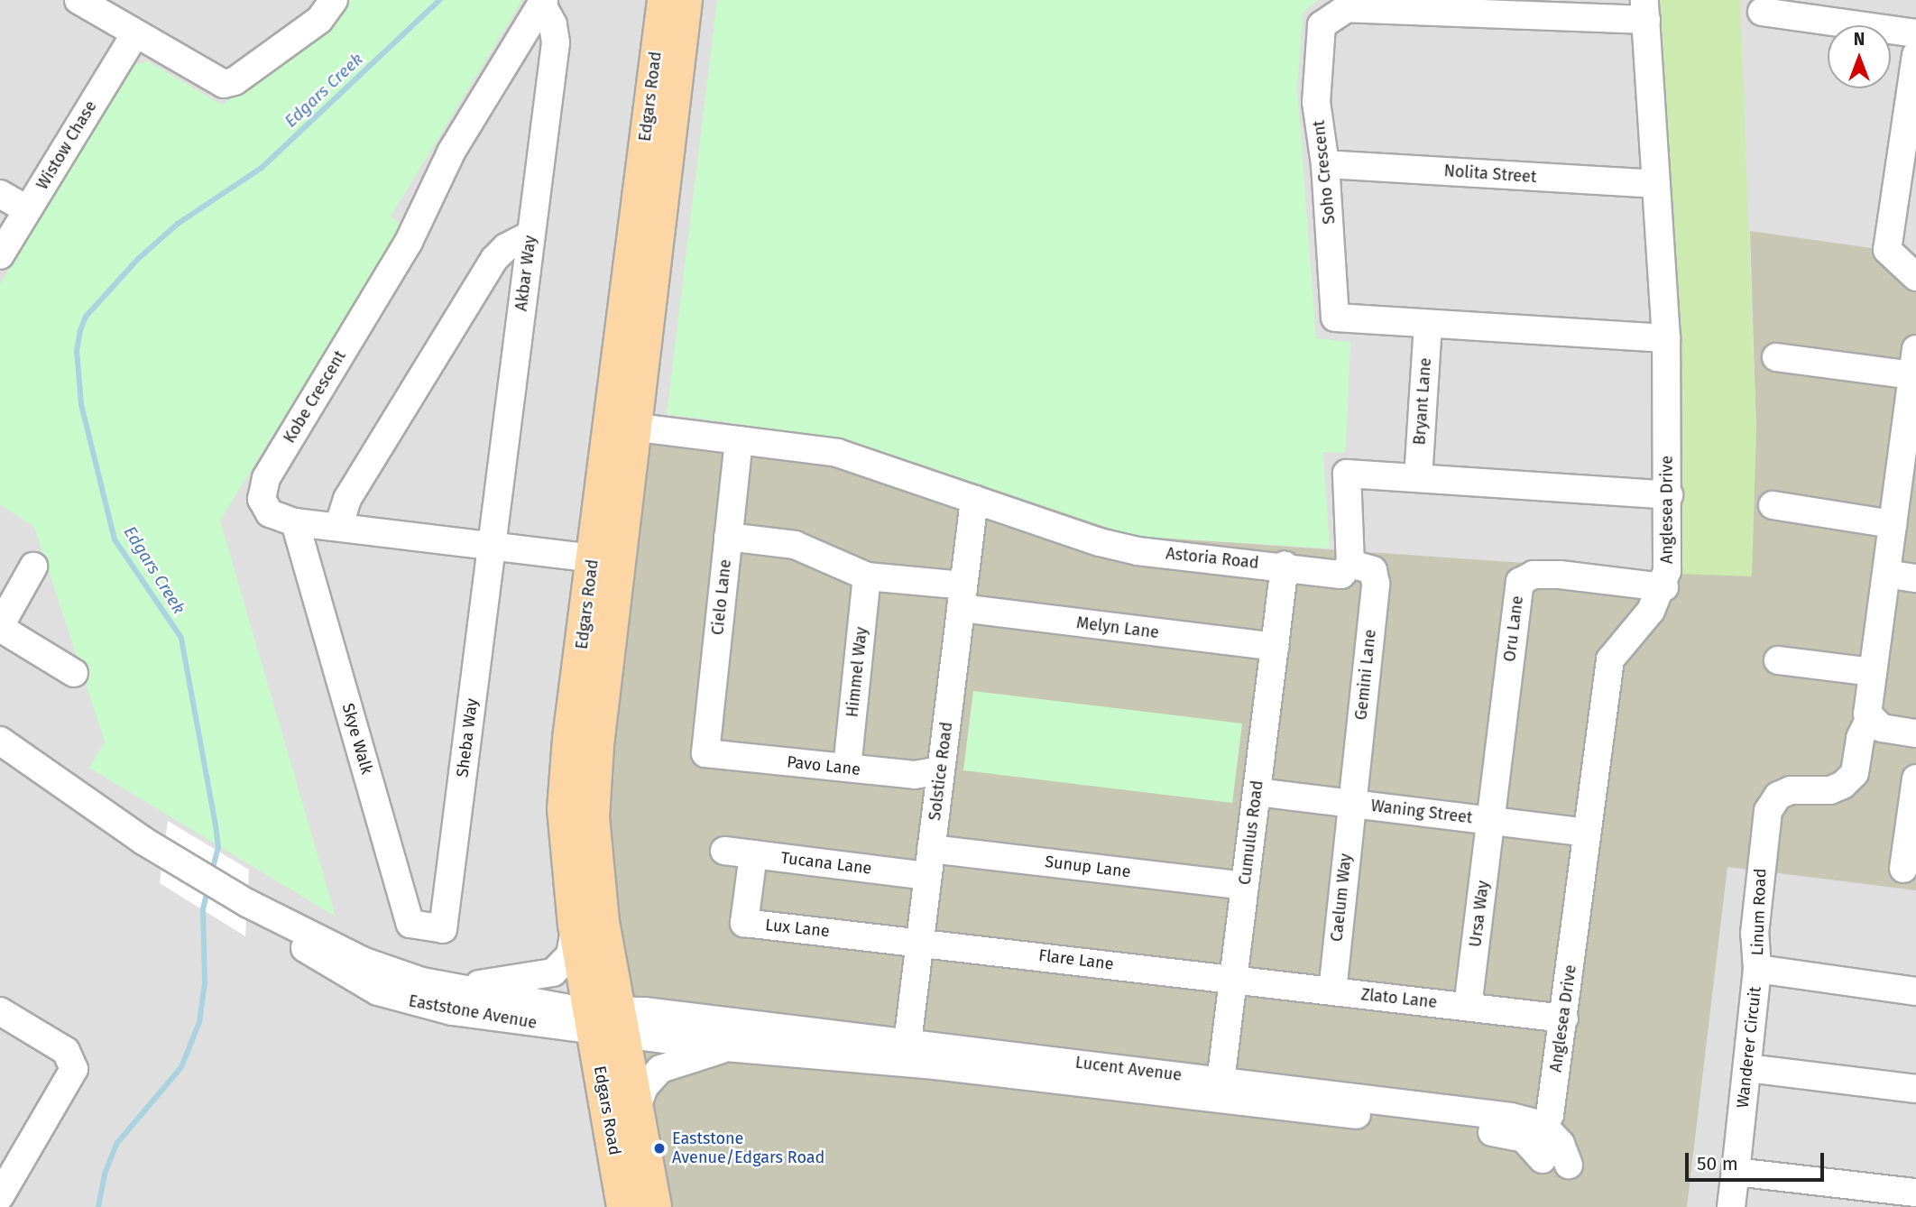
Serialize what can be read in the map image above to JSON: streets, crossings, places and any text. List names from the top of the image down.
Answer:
{
  "streets": {
    "main road": ["Edgars Road"],
    "street": [
      "Wistow Chase",
      "Soho Crescent",
      "Nolita Street",
      "Akbar Way",
      "Kobe Crescent",
      "Bryant Lane",
      "Anglesea Drive",
      "Astoria Road",
      "Cielo Lane",
      "Melyn Lane",
      "Oru Lane",
      "Himmel Way",
      "Gemini Lane",
      "Sheba Way",
      "Skye Walk",
      "Pavo Lane",
      "Solstice Road",
      "Waning Street",
      "Cumulus Road",
      "Tucana Lane",
      "Sunup Lane",
      "Caelum Way",
      "Linum Road",
      "Ursa Way",
      "Lux Lane",
      "Flare Lane",
      "Zlato Lane",
      "Eaststone Avenue",
      "Wanderer Circuit",
      "Lucent Avenue"
    ]
  },
  "crossings": [
    ["Edgars Road", "Kobe Crescent"],
    ["Edgars Road", "Astoria Road"],
    ["Edgars Road", "Eaststone Avenue"],
    ["Soho Crescent", "Nolita Street"],
    ["Soho Crescent", "Bryant Lane"],
    ["Soho Crescent", "Anglesea Drive"],
    ["Nolita Street", "Anglesea Drive"],
    ["Akbar Way", "Kobe Crescent"],
    ["Akbar Way", "Sheba Way"],
    ["Kobe Crescent", "Sheba Way"],
    ["Kobe Crescent", "Skye Walk"],
    ["Anglesea Drive", "Oru Lane"],
    ["Anglesea Drive", "Waning Street"],
    ["Anglesea Drive", "Zlato Lane"],
    ["Anglesea Drive", "Lucent Avenue"],
    ["Astoria Road", "Cielo Lane"],
    ["Astoria Road", "Gemini Lane"],
    ["Astoria Road", "Solstice Road"],
    ["Astoria Road", "Cumulus Road"],
    ["Cielo Lane", "Melyn Lane"],
    ["Cielo Lane", "Pavo Lane"],
    ["Melyn Lane", "Himmel Way"],
    ["Melyn Lane", "Solstice Road"],
    ["Melyn Lane", "Cumulus Road"],
    ["Oru Lane", "Waning Street"],
    ["Oru Lane", "Ursa Way"],
    ["Himmel Way", "Pavo Lane"],
    ["Gemini Lane", "Waning Street"],
    ["Gemini Lane", "Caelum Way"],
    ["Sheba Way", "Skye Walk"],
    ["Pavo Lane", "Solstice Road"],
    ["Solstice Road", "Tucana Lane"],
    ["Solstice Road", "Sunup Lane"],
    ["Solstice Road", "Lux Lane"],
    ["Solstice Road", "Flare Lane"],
    ["Solstice Road", "Lucent Avenue"],
    ["Waning Street", "Cumulus Road"],
    ["Waning Street", "Caelum Way"],
    ["Waning Street", "Ursa Way"],
    ["Cumulus Road", "Sunup Lane"],
    ["Cumulus Road", "Flare Lane"],
    ["Cumulus Road", "Zlato Lane"],
    ["Cumulus Road", "Lucent Avenue"],
    ["Tucana Lane", "Lux Lane"],
    ["Caelum Way", "Zlato Lane"],
    ["Linum Road", "Wanderer Circuit"],
    ["Ursa Way", "Zlato Lane"],
    ["Lux Lane", "Flare Lane"],
    ["Flare Lane", "Zlato Lane"],
    ["Eaststone Avenue", "Lucent Avenue"]
  ],
  "water": ["Edgars Creek"],
  "places": ["Eaststone Avenue/Edgars Road"],
  "scale_bar": "50 m",
  "north": "top"
}
